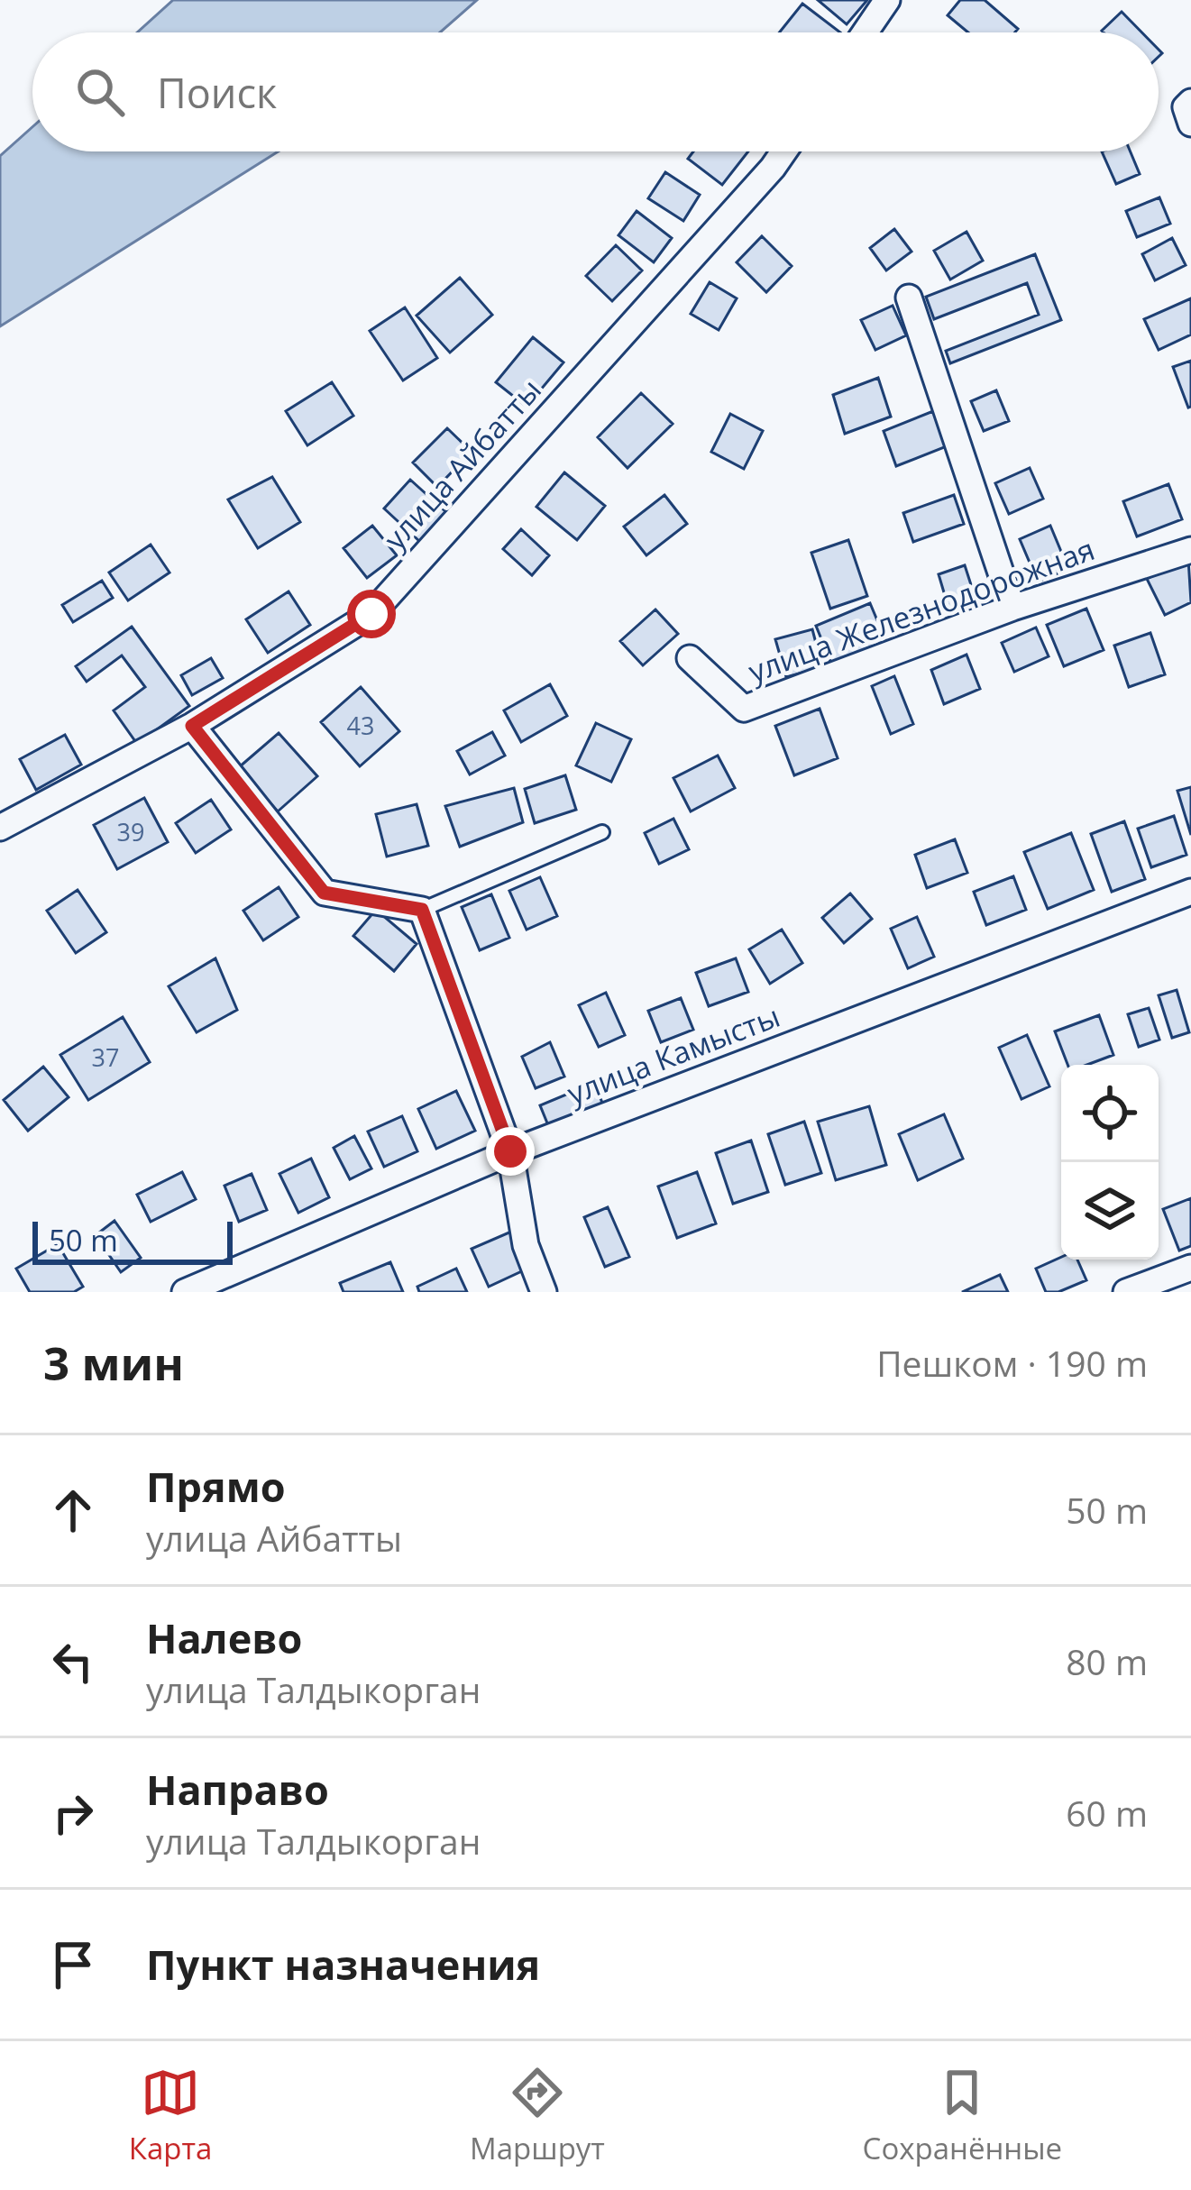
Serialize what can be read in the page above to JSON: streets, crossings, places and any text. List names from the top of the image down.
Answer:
{
  "streets": {
    "street": ["улица Айбатты", "улица Железнодорожная", "улица Камысты"]
  },
  "house_numbers": ["43", "39", "37"],
  "scale_bar": "50 m",
  "page": {
    "search": "Поиск",
    "scale": "50 m",
    "heading": ["3 мин", "Пешком · 190 m"],
    "list": [
      ["Прямо", "улица Айбатты", "50 m"],
      ["Налево", "улица Талдыкорган", "80 m"],
      ["Направо", "улица Талдыкорган", "60 m"],
      "Пункт назначения"
    ],
    "nav": ["Карта", "Маршрут", "Сохранённые"]
  }
}
